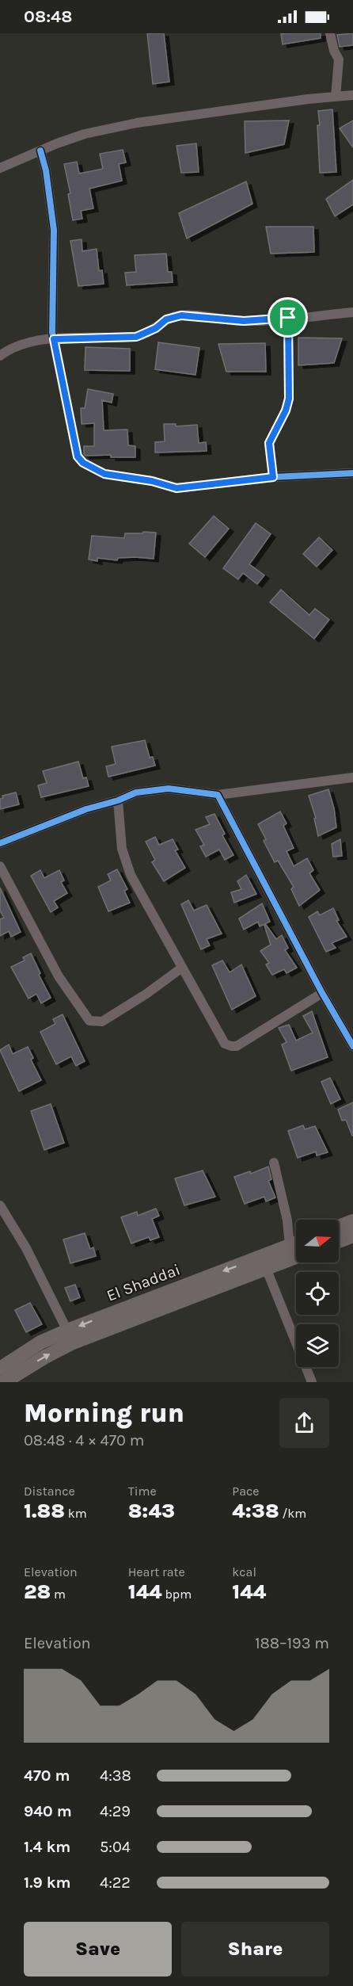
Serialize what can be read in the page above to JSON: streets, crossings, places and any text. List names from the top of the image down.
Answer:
{
  "north": "right",
  "page": {
    "status": "08:48",
    "heading": ["Morning run", "08:48 · 4 × 470 m"],
    "stats": [
      ["Distance", "1.88 km"],
      ["Time", "8:43"],
      ["Pace", "4:38 /km"],
      ["Elevation", "28 m"],
      ["Heart rate", "144 bpm"],
      ["kcal", "144"]
    ],
    "chart": ["Elevation", "188–193 m"],
    "list": [
      {
        "name": "470 m",
        "note": "4:38"
      },
      {
        "name": "940 m",
        "note": "4:29"
      },
      {
        "name": "1.4 km",
        "note": "5:04"
      },
      {
        "name": "1.9 km",
        "note": "4:22"
      }
    ],
    "buttons": ["Save", "Share"]
  }
}
